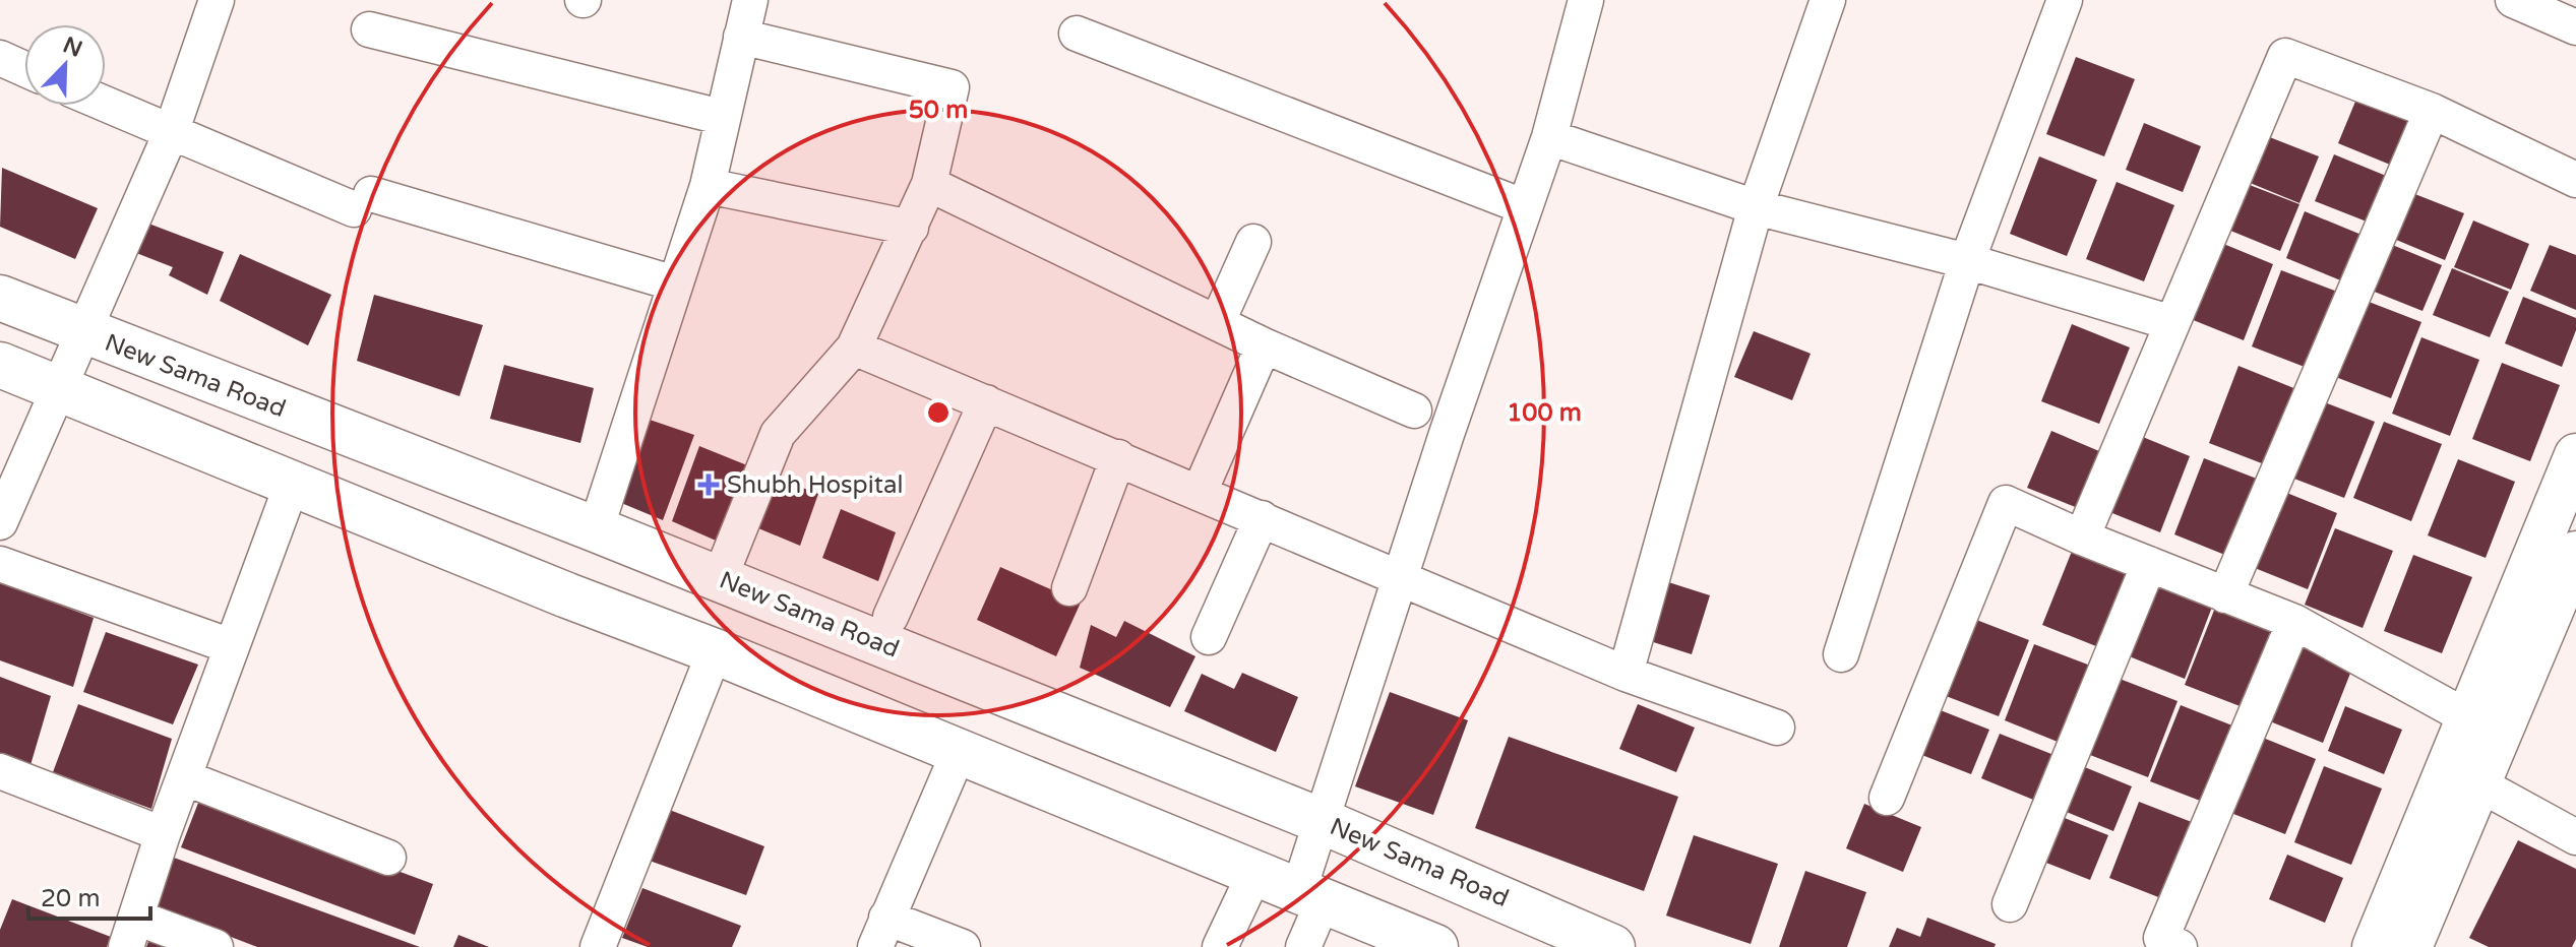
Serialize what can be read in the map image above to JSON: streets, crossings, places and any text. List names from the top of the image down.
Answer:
{
  "streets": {
    "main road": ["New Sama Road"]
  },
  "places": {
    "health": ["Shubh Hospital"]
  },
  "scale_bar": "20 m",
  "north": "top right",
  "rings": ["50 m", "100 m"]
}
